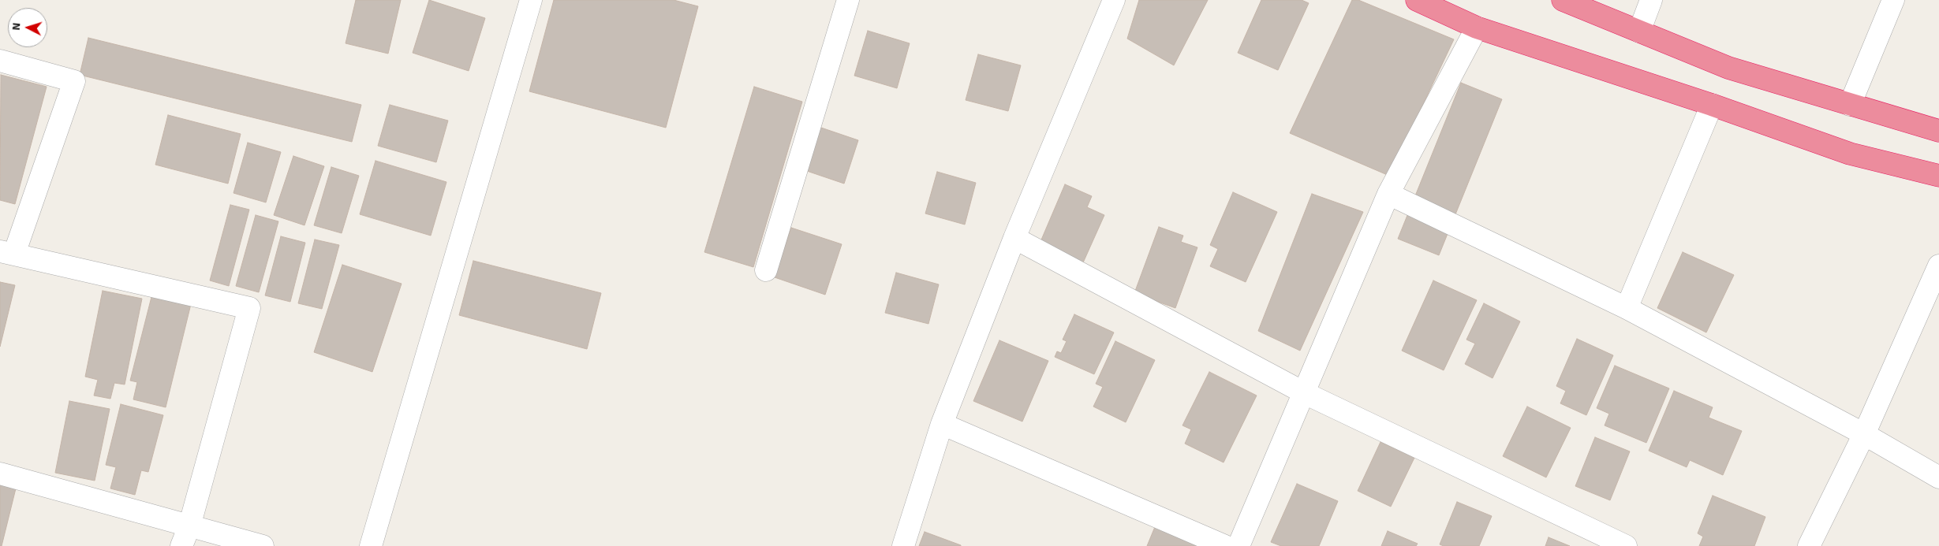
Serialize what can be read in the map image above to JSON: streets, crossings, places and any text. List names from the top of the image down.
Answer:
{
  "north": "left"
}
